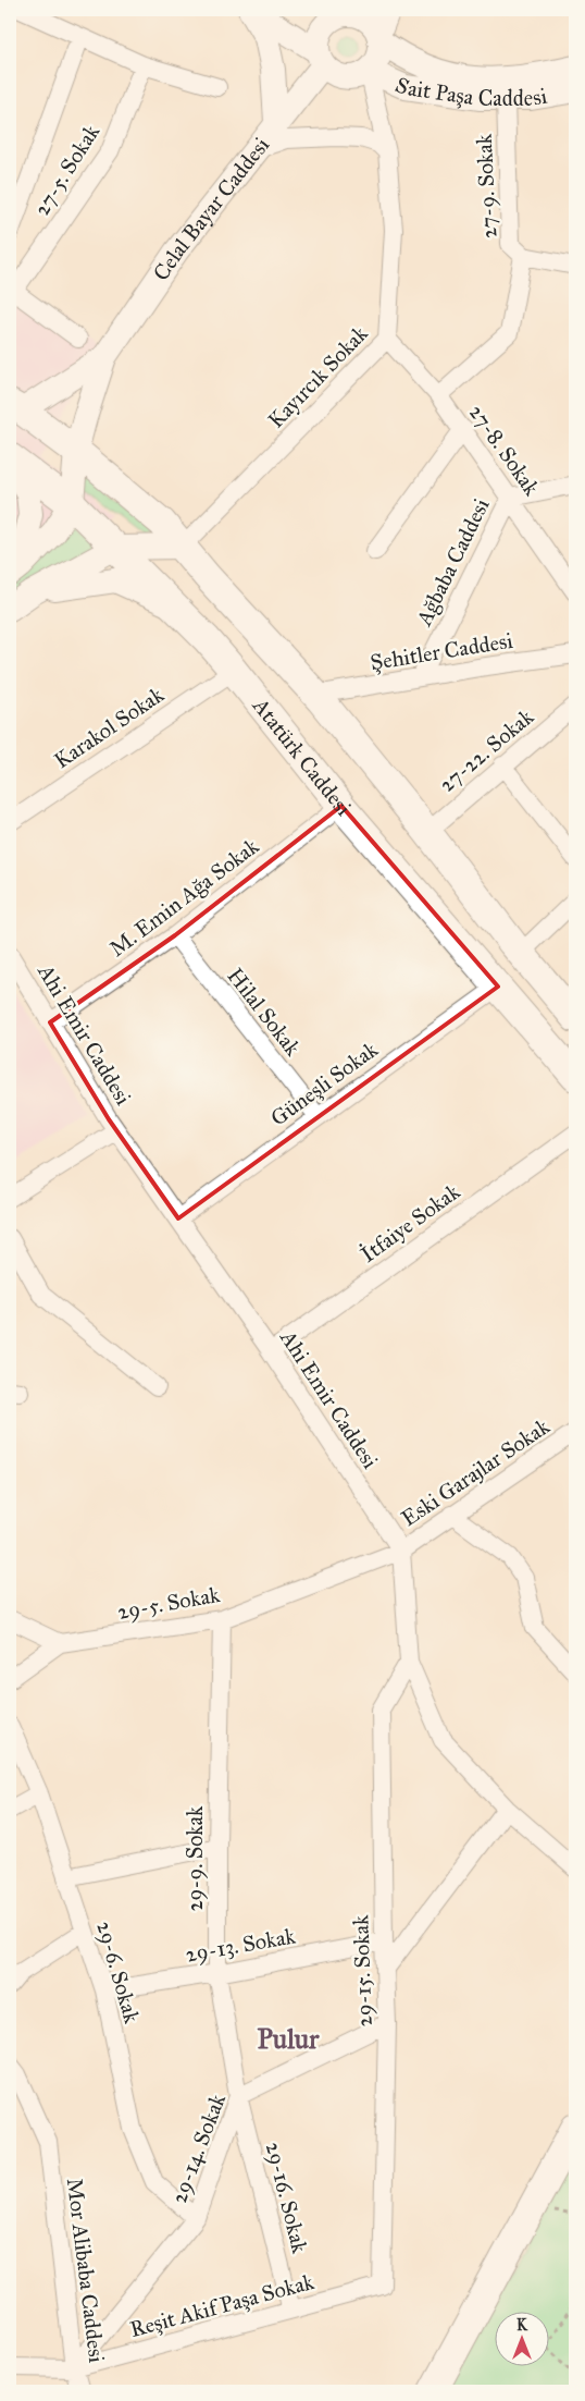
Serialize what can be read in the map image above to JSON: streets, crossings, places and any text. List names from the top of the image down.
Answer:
{
  "streets": {
    "main road": ["Atatürk Caddesi"],
    "street": [
      "Sait Paşa Caddesi",
      "27-5. Sokak",
      "27-9. Sokak",
      "Celal Bayar Caddesi",
      "Kayırcık Sokak",
      "27-8. Sokak",
      "Ağbaba Caddesi",
      "Şehitler Caddesi",
      "Karakol Sokak",
      "27-22. Sokak",
      "M. Emin Ağa Sokak",
      "Hilal Sokak",
      "Ahi Emir Caddesi",
      "Güneşli Sokak",
      "İtfaiye Sokak",
      "Eski Garajlar Sokak",
      "29-5. Sokak",
      "29-9. Sokak",
      "29-13. Sokak",
      "29-15. Sokak",
      "29-6. Sokak",
      "29-14. Sokak",
      "29-16. Sokak",
      "Mor Alibaba Caddesi",
      "Reşit Akif Paşa Sokak"
    ]
  },
  "crossings": [
    ["Sait Paşa Caddesi", "27-9. Sokak"],
    ["Sait Paşa Caddesi", "Celal Bayar Caddesi"],
    ["Sait Paşa Caddesi", "Kayırcık Sokak"],
    ["27-9. Sokak", "27-8. Sokak"],
    ["Celal Bayar Caddesi", "Kayırcık Sokak"],
    ["Kayırcık Sokak", "27-8. Sokak"],
    ["27-8. Sokak", "Ağbaba Caddesi"],
    ["Ağbaba Caddesi", "Şehitler Caddesi"],
    ["Karakol Sokak", "Atatürk Caddesi"],
    ["Atatürk Caddesi", "M. Emin Ağa Sokak"],
    ["Atatürk Caddesi", "Güneşli Sokak"],
    ["M. Emin Ağa Sokak", "Hilal Sokak"],
    ["M. Emin Ağa Sokak", "Ahi Emir Caddesi"],
    ["Hilal Sokak", "Güneşli Sokak"],
    ["Ahi Emir Caddesi", "Güneşli Sokak"],
    ["Ahi Emir Caddesi", "İtfaiye Sokak"],
    ["Ahi Emir Caddesi", "Eski Garajlar Sokak"],
    ["Ahi Emir Caddesi", "29-5. Sokak"],
    ["Ahi Emir Caddesi", "29-15. Sokak"],
    ["Eski Garajlar Sokak", "29-5. Sokak"],
    ["29-5. Sokak", "29-9. Sokak"],
    ["29-9. Sokak", "29-13. Sokak"],
    ["29-9. Sokak", "29-14. Sokak"],
    ["29-9. Sokak", "29-16. Sokak"],
    ["29-13. Sokak", "29-15. Sokak"],
    ["29-13. Sokak", "29-6. Sokak"],
    ["29-15. Sokak", "29-14. Sokak"],
    ["29-15. Sokak", "Reşit Akif Paşa Sokak"],
    ["29-6. Sokak", "29-14. Sokak"],
    ["29-14. Sokak", "29-16. Sokak"],
    ["29-14. Sokak", "Mor Alibaba Caddesi"],
    ["29-14. Sokak", "Reşit Akif Paşa Sokak"],
    ["29-16. Sokak", "Reşit Akif Paşa Sokak"],
    ["Mor Alibaba Caddesi", "Reşit Akif Paşa Sokak"]
  ],
  "districts": ["Pulur"],
  "north": "top"
}
